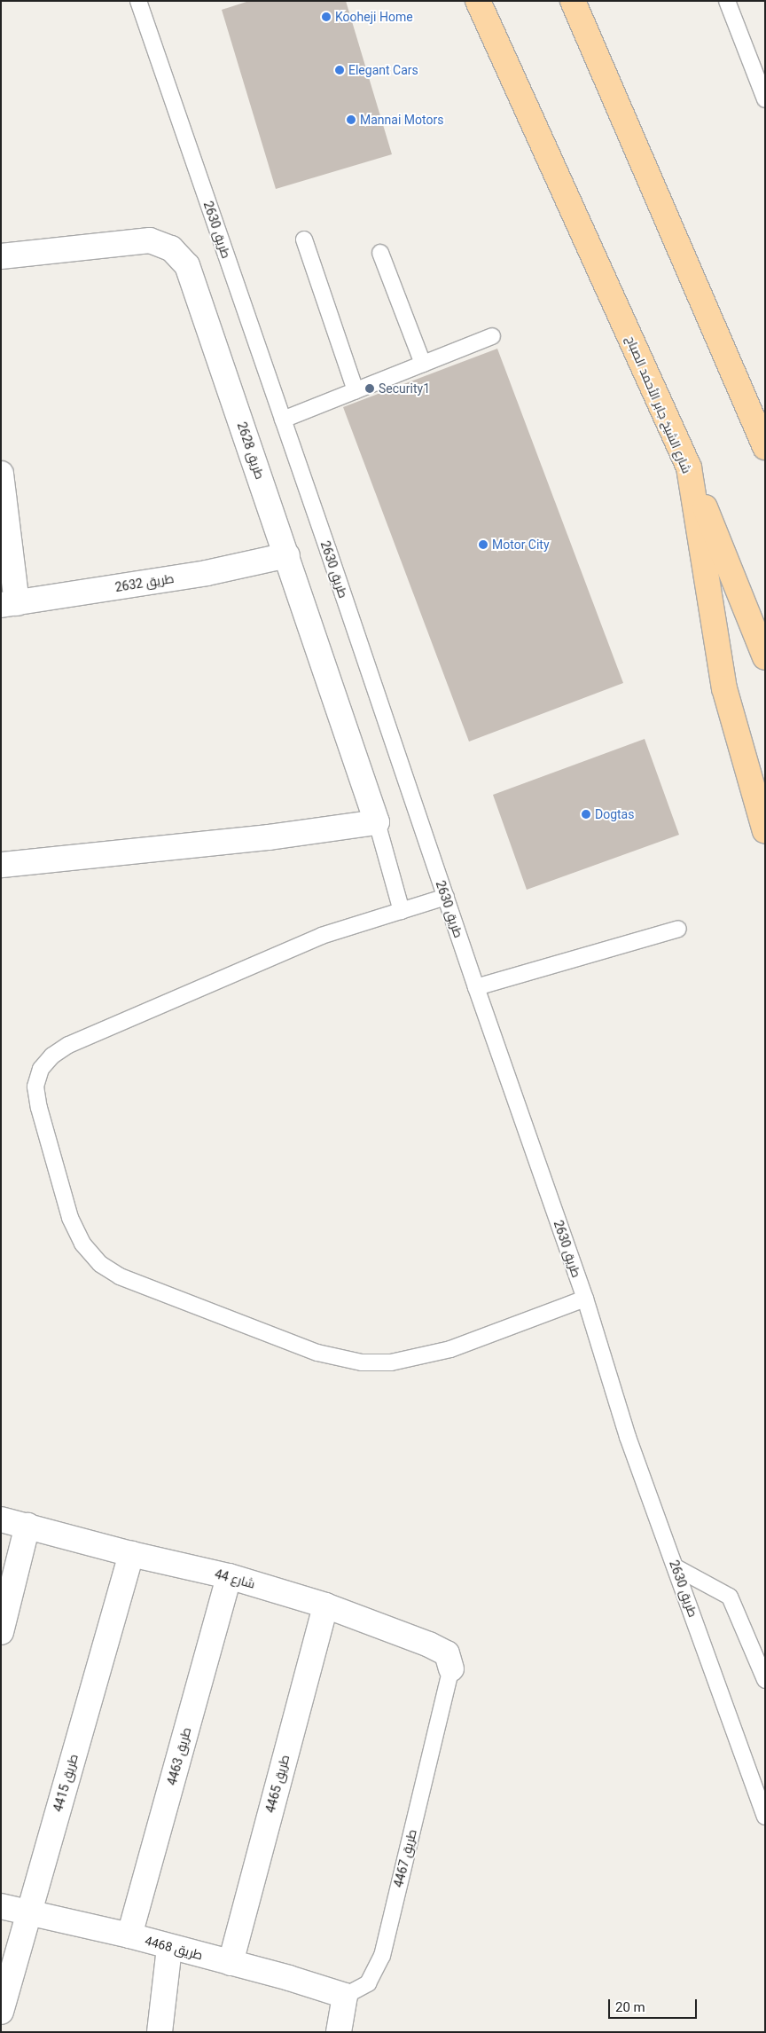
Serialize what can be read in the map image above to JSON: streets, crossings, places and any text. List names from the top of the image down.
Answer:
{
  "streets": {
    "main road": ["شارع الشيخ جابر الأحمد الصباح"],
    "street": [
      "طريق 2628",
      "طريق 2632",
      "شارع 44",
      "طريق 4463",
      "طريق 4415",
      "طريق 4465",
      "طريق 4468"
    ],
    "lane": ["طريق 2630", "طريق 4467"]
  },
  "crossings": [
    ["طريق 2628", "طريق 2632"],
    ["شارع 44", "طريق 4463"],
    ["شارع 44", "طريق 4415"],
    ["شارع 44", "طريق 4465"],
    ["شارع 44", "طريق 4467"],
    ["طريق 4463", "طريق 4468"],
    ["طريق 4415", "طريق 4468"],
    ["طريق 4465", "طريق 4468"],
    ["طريق 4467", "طريق 4468"]
  ],
  "places": [
    "Kooheji Home",
    "Elegant Cars",
    "Mannai Motors",
    "Security1",
    "Motor City",
    "Dogtas"
  ],
  "scale_bar": "20 m"
}
